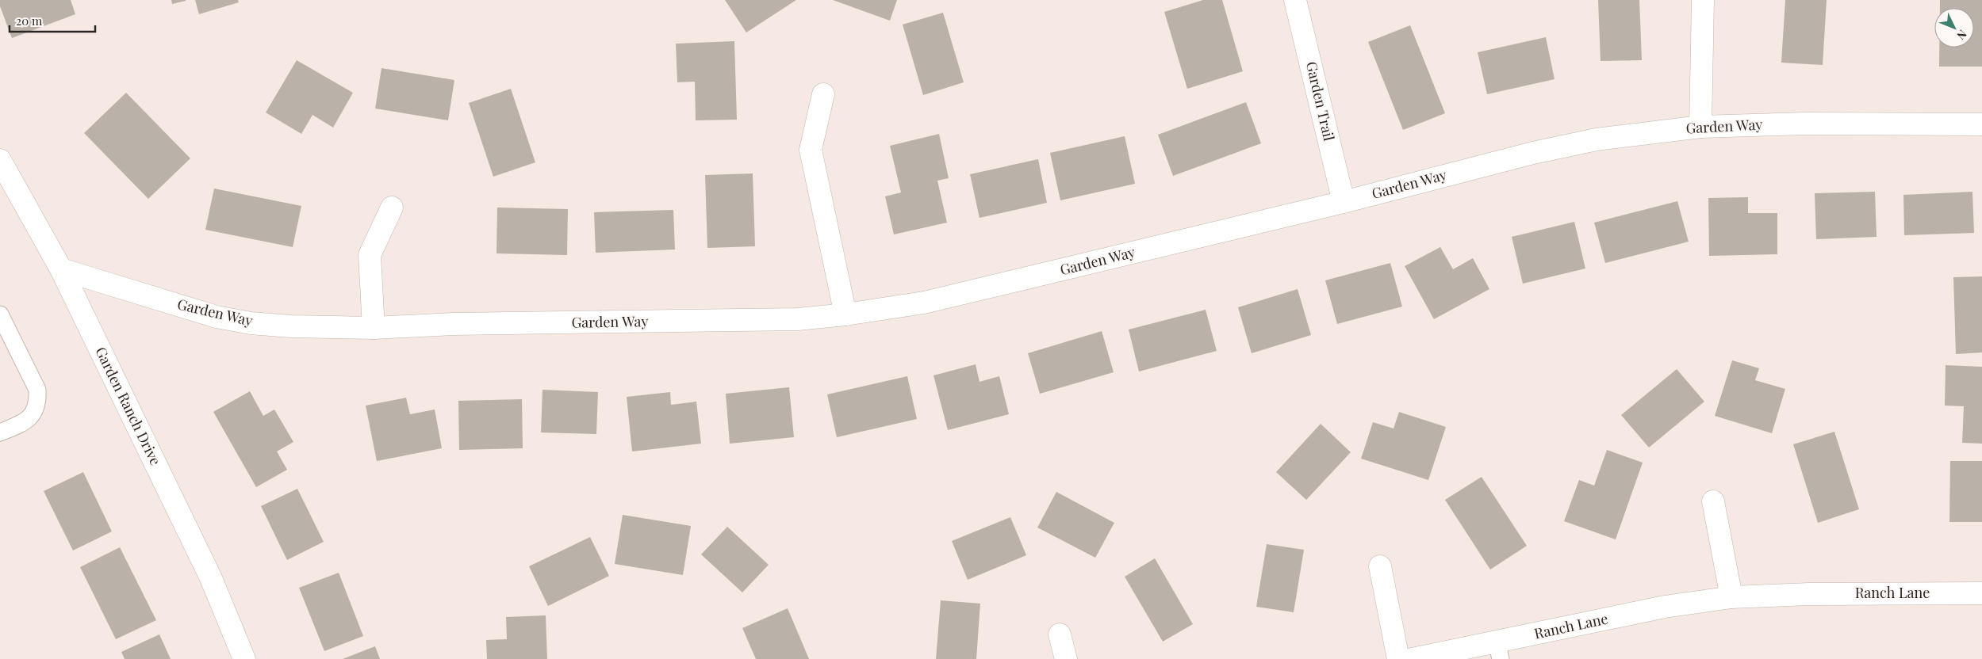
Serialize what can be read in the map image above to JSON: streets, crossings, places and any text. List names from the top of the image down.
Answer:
{
  "streets": {
    "street": [
      "Garden Trail",
      "Garden Way",
      "Garden Ranch Drive",
      "Ranch Lane"
    ]
  },
  "crossings": [
    ["Garden Trail", "Garden Way"],
    ["Garden Way", "Garden Ranch Drive"]
  ],
  "scale_bar": "20 m",
  "north": "bottom right"
}
